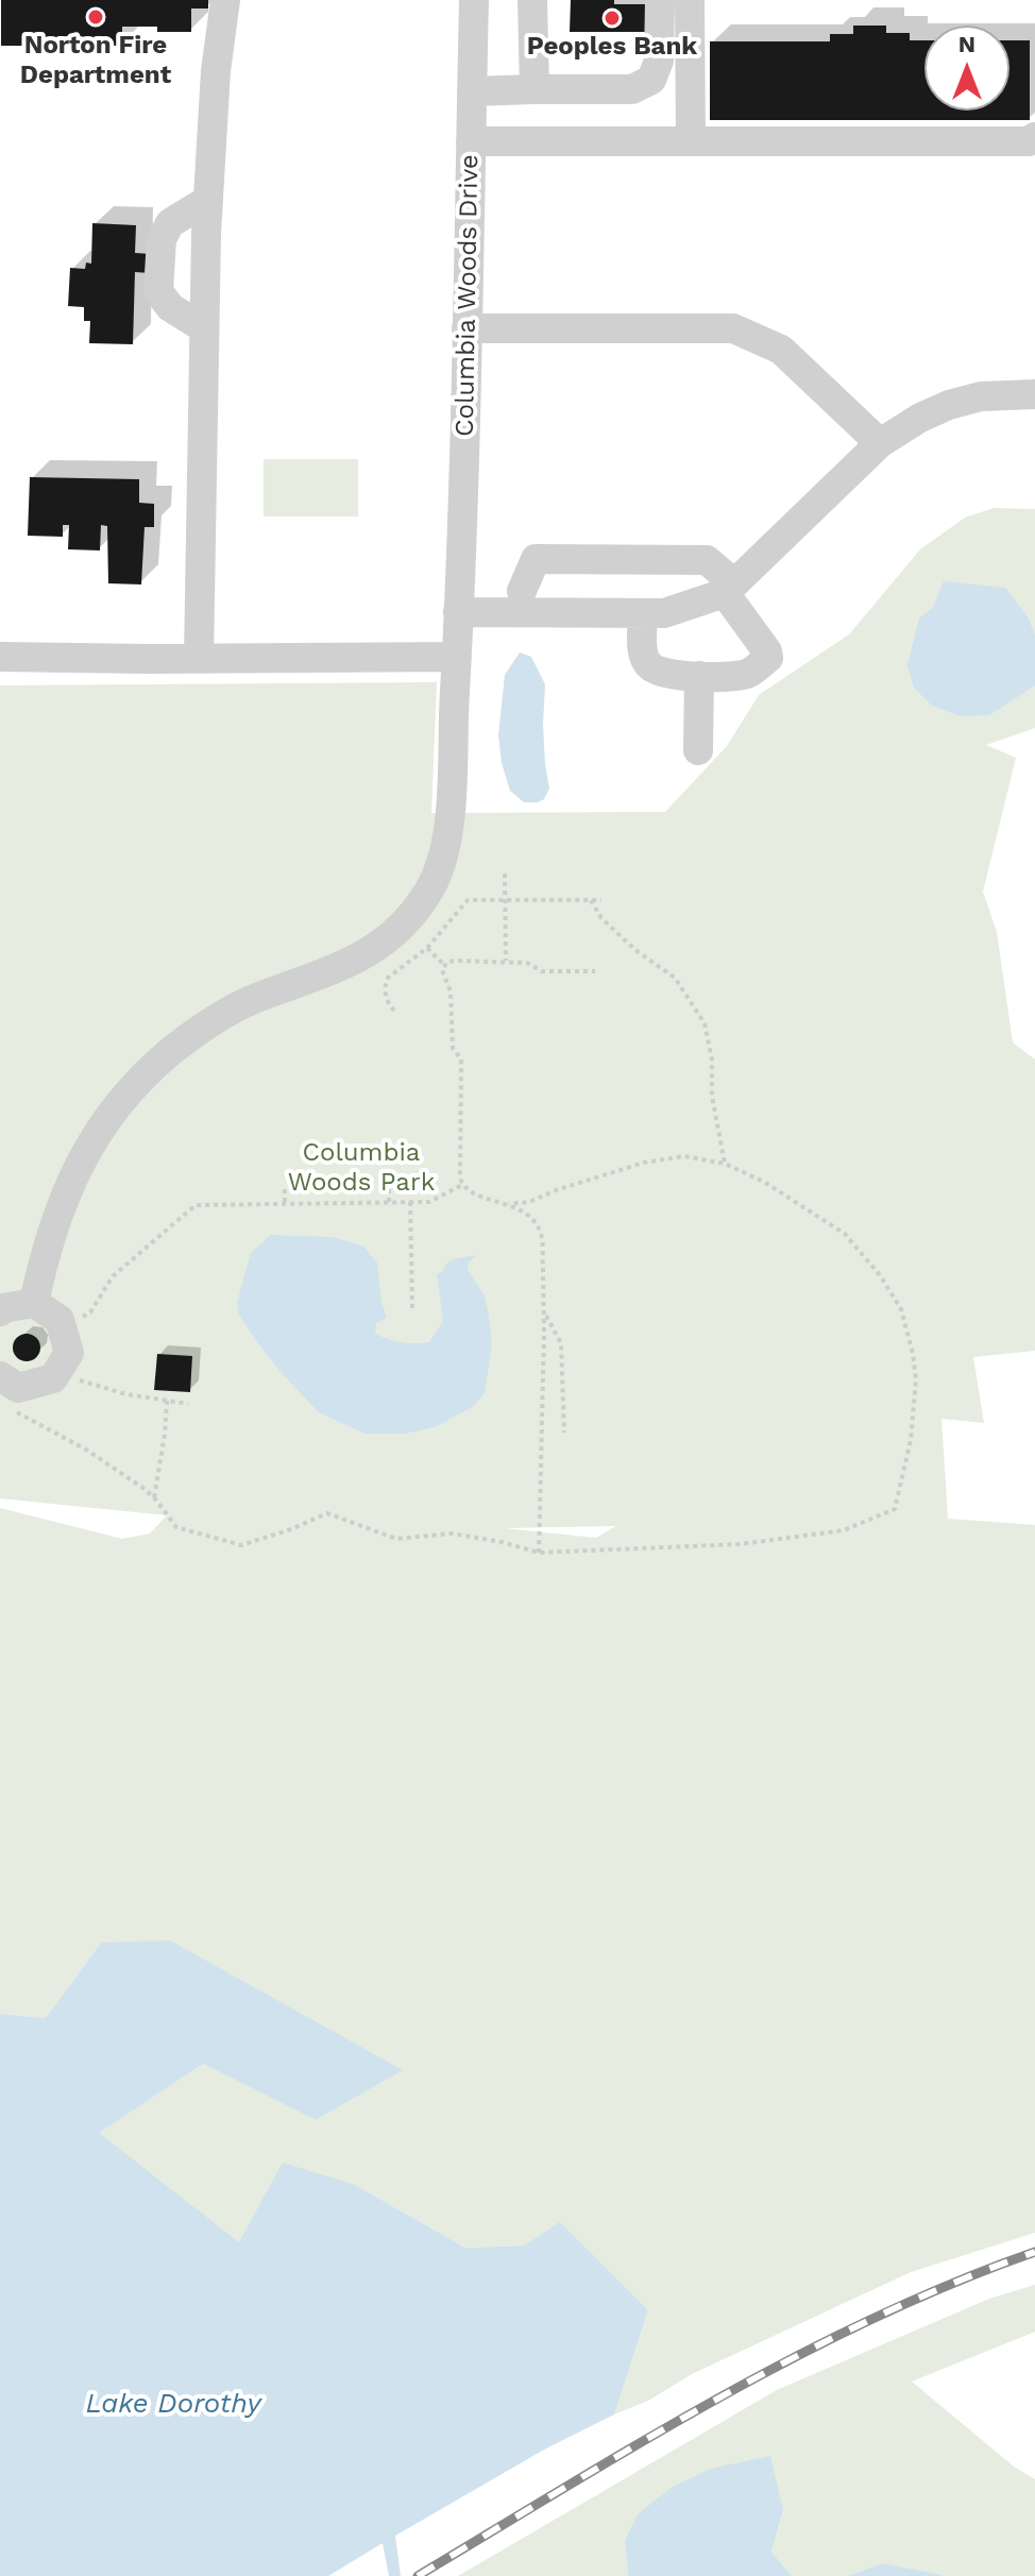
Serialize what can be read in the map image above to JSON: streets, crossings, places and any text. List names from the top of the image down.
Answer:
{
  "streets": {
    "street": ["Columbia Woods Drive"]
  },
  "water": ["Lake Dorothy"],
  "parks": ["Columbia Woods Park"],
  "places": ["Norton Fire Department", "Peoples Bank"],
  "north": "top"
}
